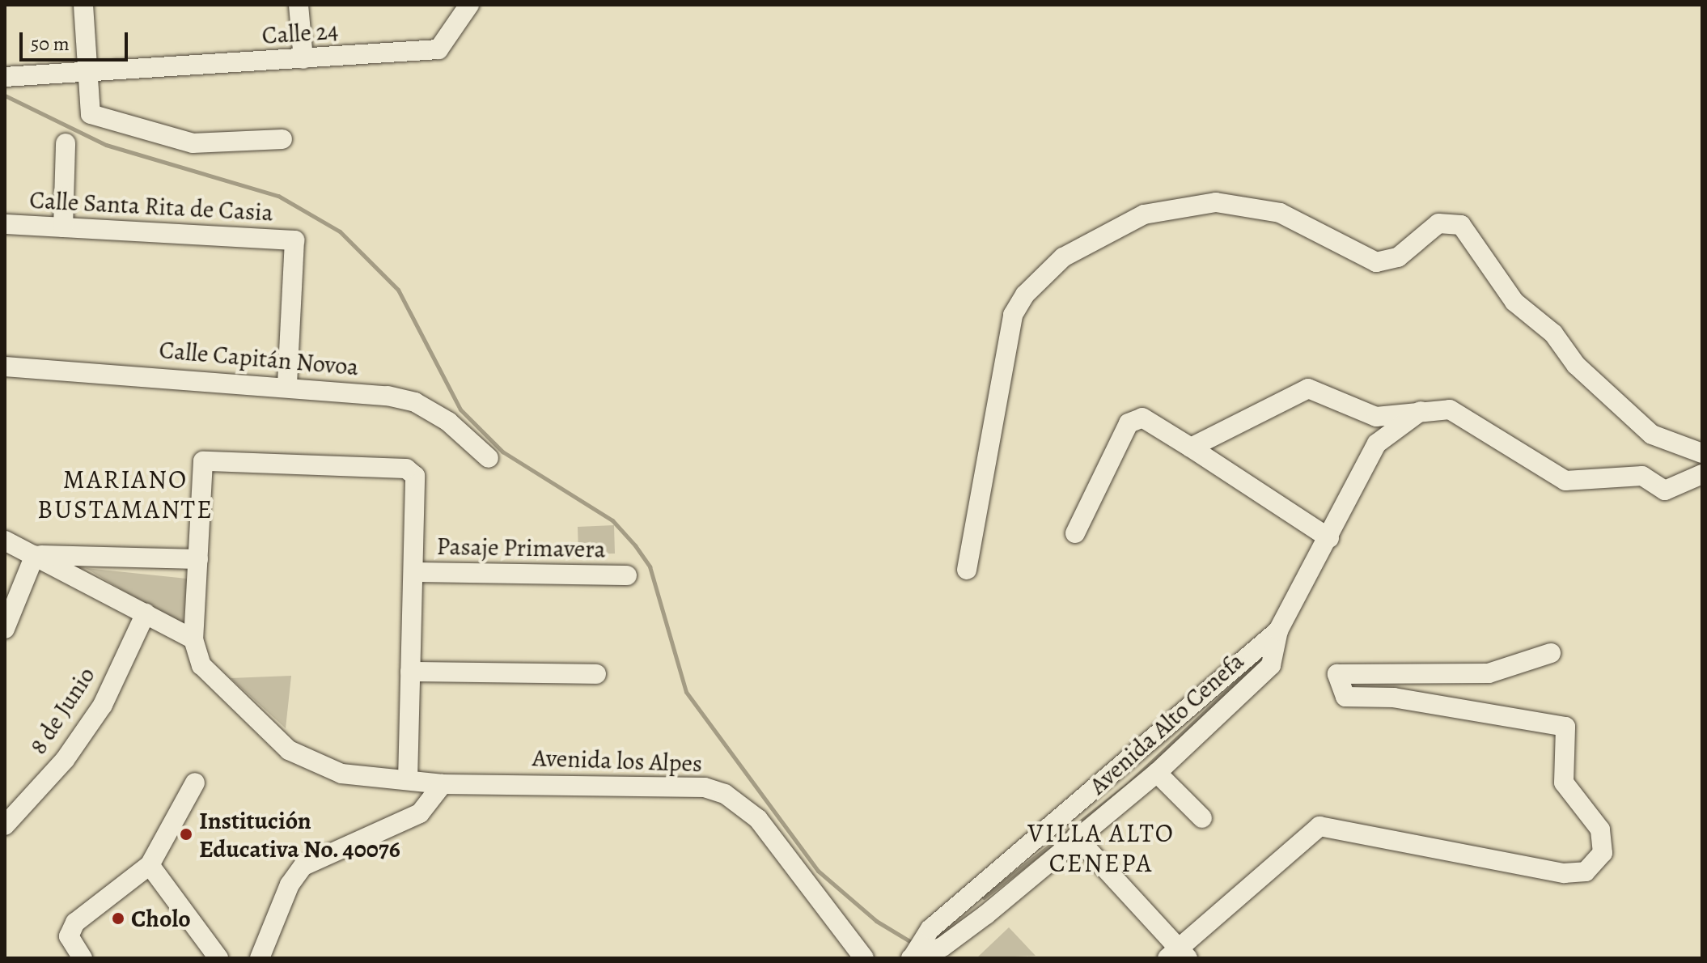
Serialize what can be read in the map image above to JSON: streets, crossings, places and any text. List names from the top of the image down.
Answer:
{
  "streets": {
    "street": [
      "Calle 24",
      "Calle Santa Rita de Casia",
      "Calle Capitán Novoa",
      "Pasaje Primavera",
      "8 de Junio",
      "Avenida Alto Cenefa",
      "Avenida los Alpes"
    ]
  },
  "crossings": [
    ["Calle Santa Rita de Casia", "Calle Capitán Novoa"]
  ],
  "districts": ["MARIANO BUSTAMANTE", "VILLA ALTO CENEPA"],
  "places": ["Institución Educativa No. 40076", "Cholo"],
  "scale_bar": "50 m"
}
